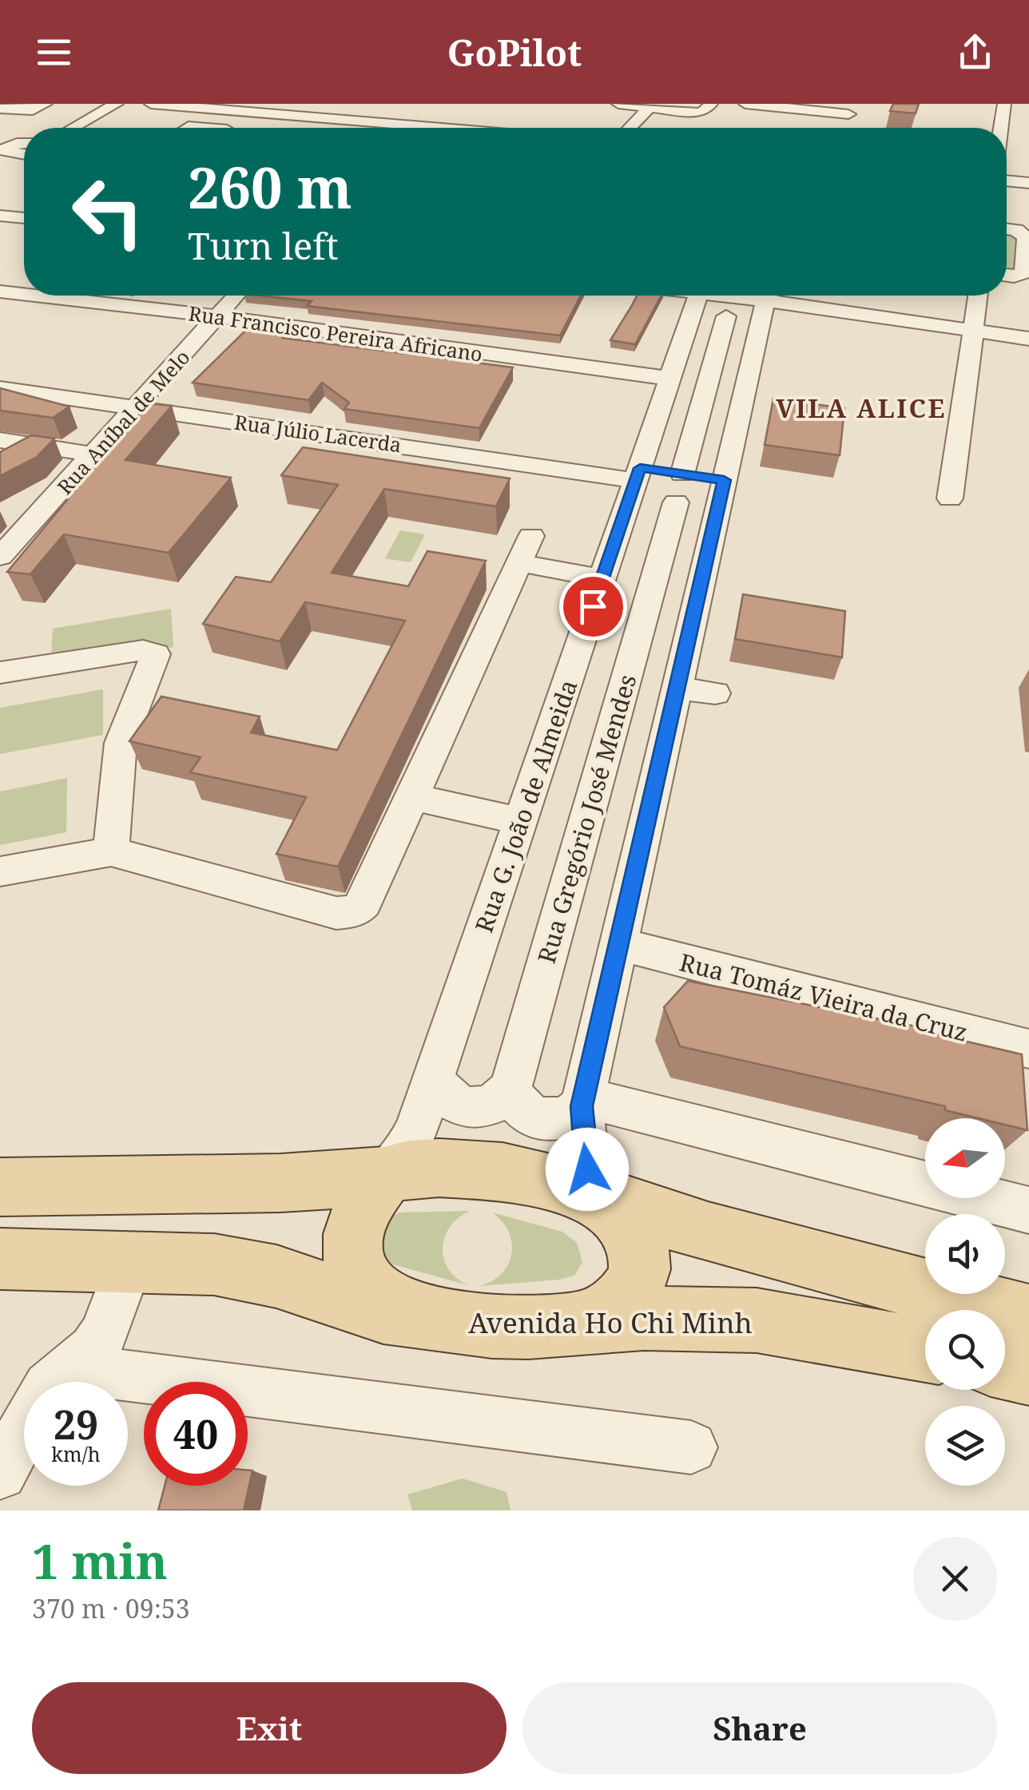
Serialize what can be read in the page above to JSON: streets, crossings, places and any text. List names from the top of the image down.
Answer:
{
  "streets": {
    "main road": ["Avenida Ho Chi Minh"],
    "street": [
      "Rua Francisco Pereira Africano",
      "Rua Aníbal de Melo",
      "Rua Júlio Lacerda",
      "Rua G. João de Almeida",
      "Rua Gregório José Mendes",
      "Rua Tomáz Vieira da Cruz"
    ]
  },
  "crossings": [
    ["Rua Francisco Pereira Africano", "Rua Aníbal de Melo"],
    ["Rua Francisco Pereira Africano", "Rua G. João de Almeida"],
    ["Rua Aníbal de Melo", "Rua Júlio Lacerda"],
    ["Rua Júlio Lacerda", "Rua G. João de Almeida"],
    ["Rua Júlio Lacerda", "Rua Gregório José Mendes"]
  ],
  "districts": ["VILA ALICE"],
  "north": "left",
  "page": {
    "header": "GoPilot",
    "turn": ["260 m", "Turn left"],
    "speed": "29 km/h",
    "limit": "40",
    "heading": ["1 min", "370 m · 09:53"],
    "buttons": ["Exit", "Share"]
  }
}
